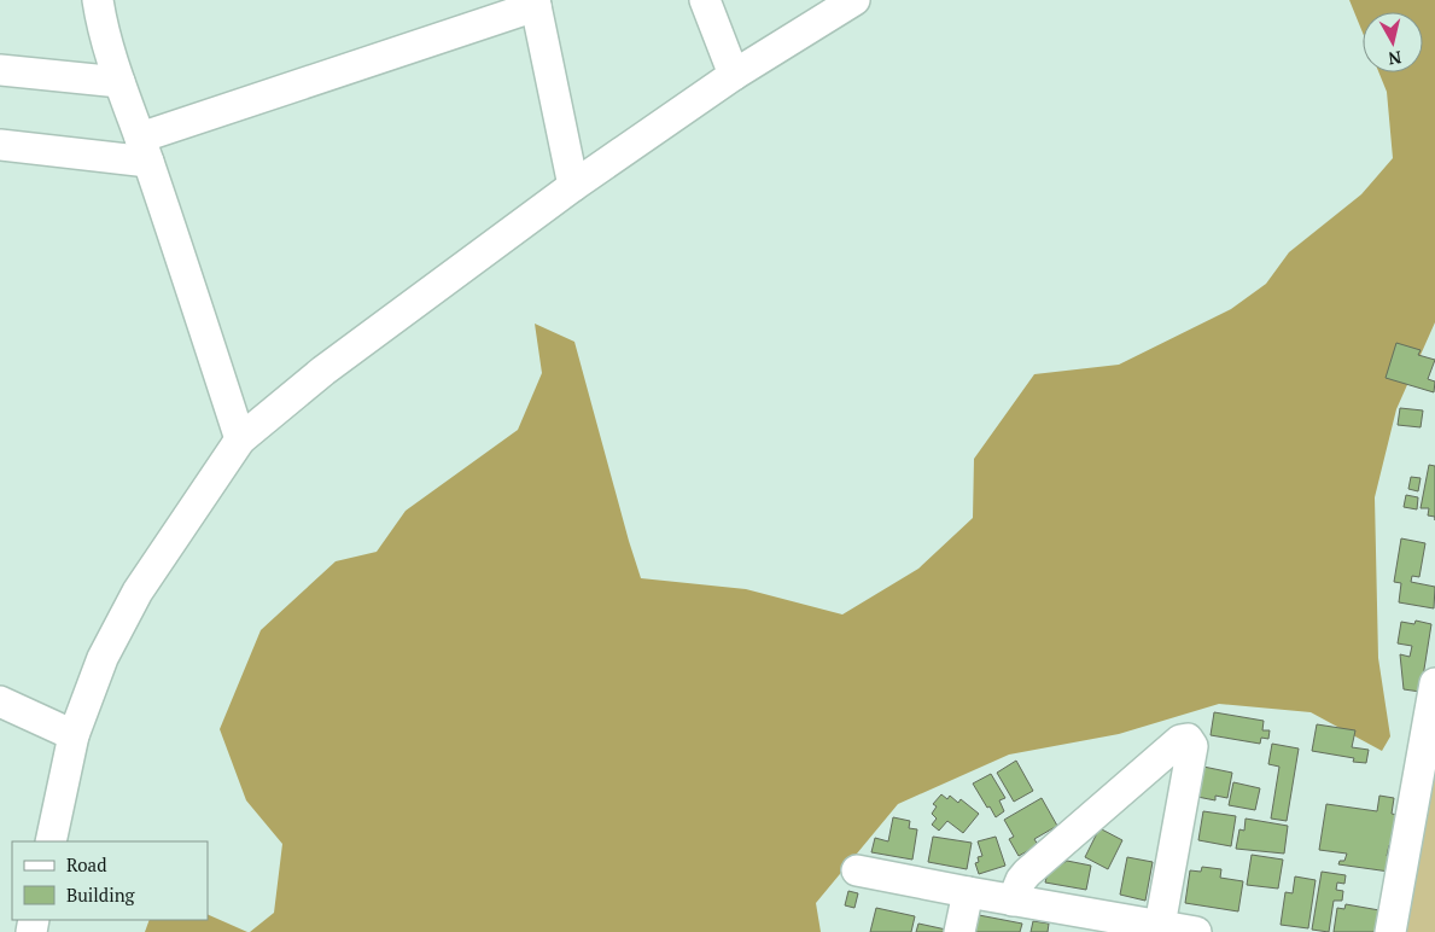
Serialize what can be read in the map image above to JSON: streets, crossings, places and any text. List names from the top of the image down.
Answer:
{
  "legend": ["Road", "Building"],
  "north": "bottom"
}
